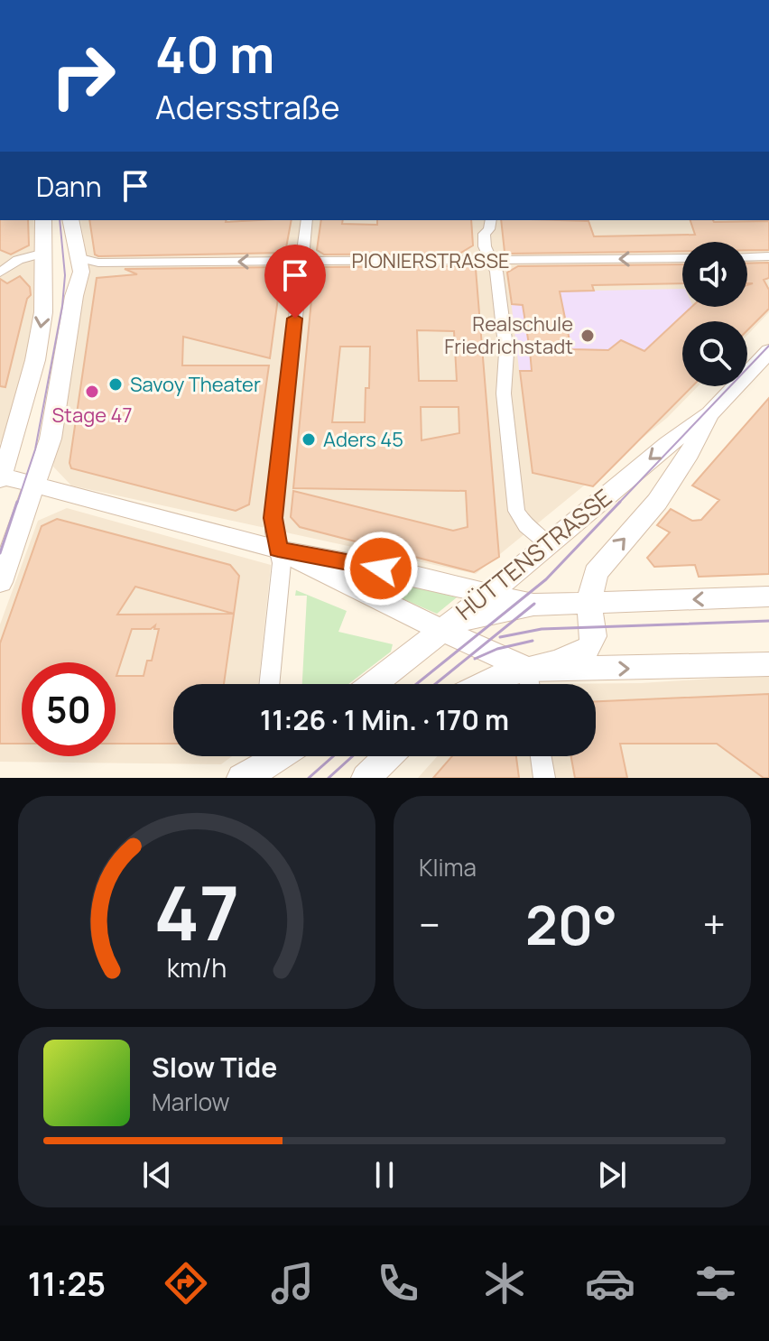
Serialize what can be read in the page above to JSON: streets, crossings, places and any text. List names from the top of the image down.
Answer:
{
  "streets": {
    "main road": ["HÜTTENSTRASSE"],
    "street": ["PIONIERSTRASSE"]
  },
  "one_way": ["PIONIERSTRASSE"],
  "places": [
    "Realschule Friedrichstadt",
    "Savoy Theater",
    "Stage 47",
    "Aders 45"
  ],
  "page": {
    "turn": ["40 m", "Adersstraße"],
    "then": "Dann",
    "limit": "50",
    "trip": "11:26 · 1 Min. · 170 m",
    "tile": "Klima",
    "heat": ["−", "20°", "+"],
    "song": ["Slow Tide", "Marlow"],
    "tabs": "11:25",
    "gauge": ["47", "km/h"]
  }
}
